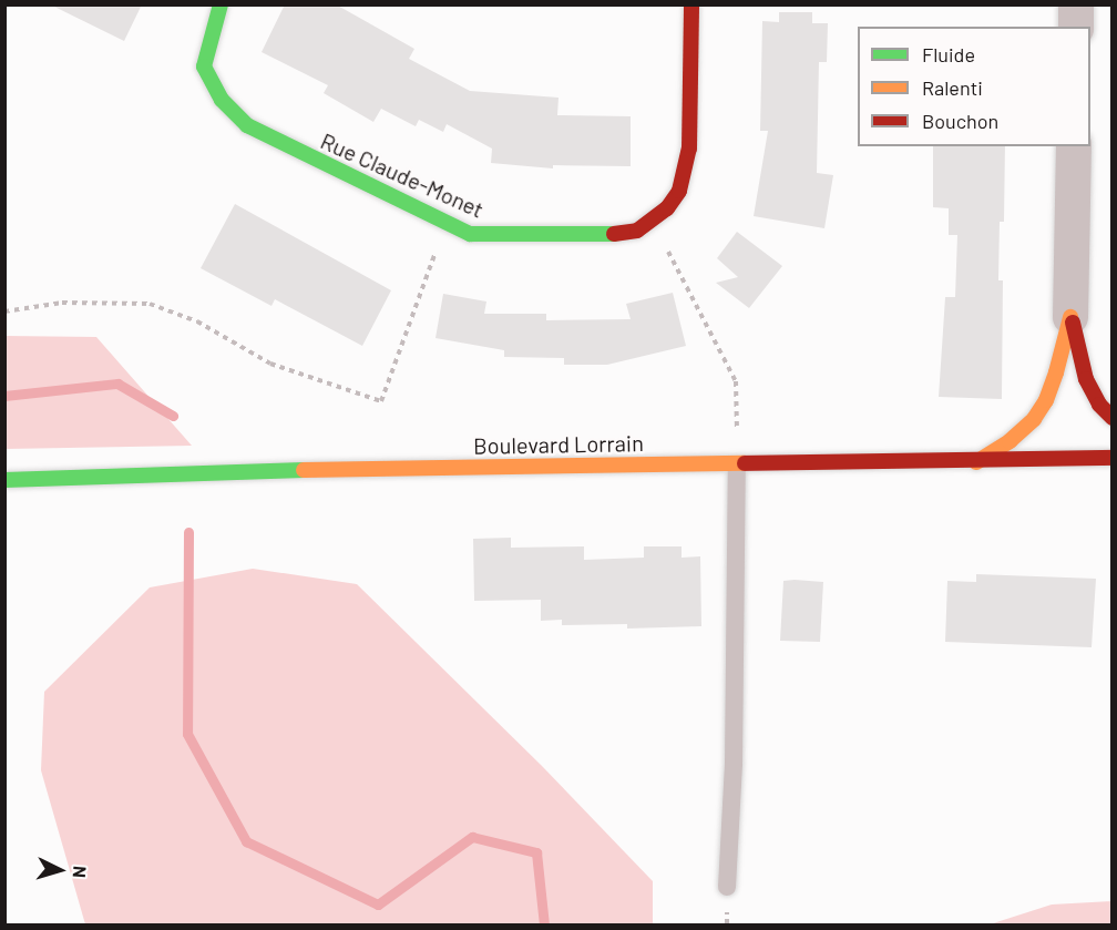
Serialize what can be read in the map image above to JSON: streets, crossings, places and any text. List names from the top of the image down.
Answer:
{
  "streets": {
    "main road": ["Rue Claude-Monet", "Boulevard Lorrain"]
  },
  "legend": ["Fluide", "Ralenti", "Bouchon"],
  "north": "right"
}
